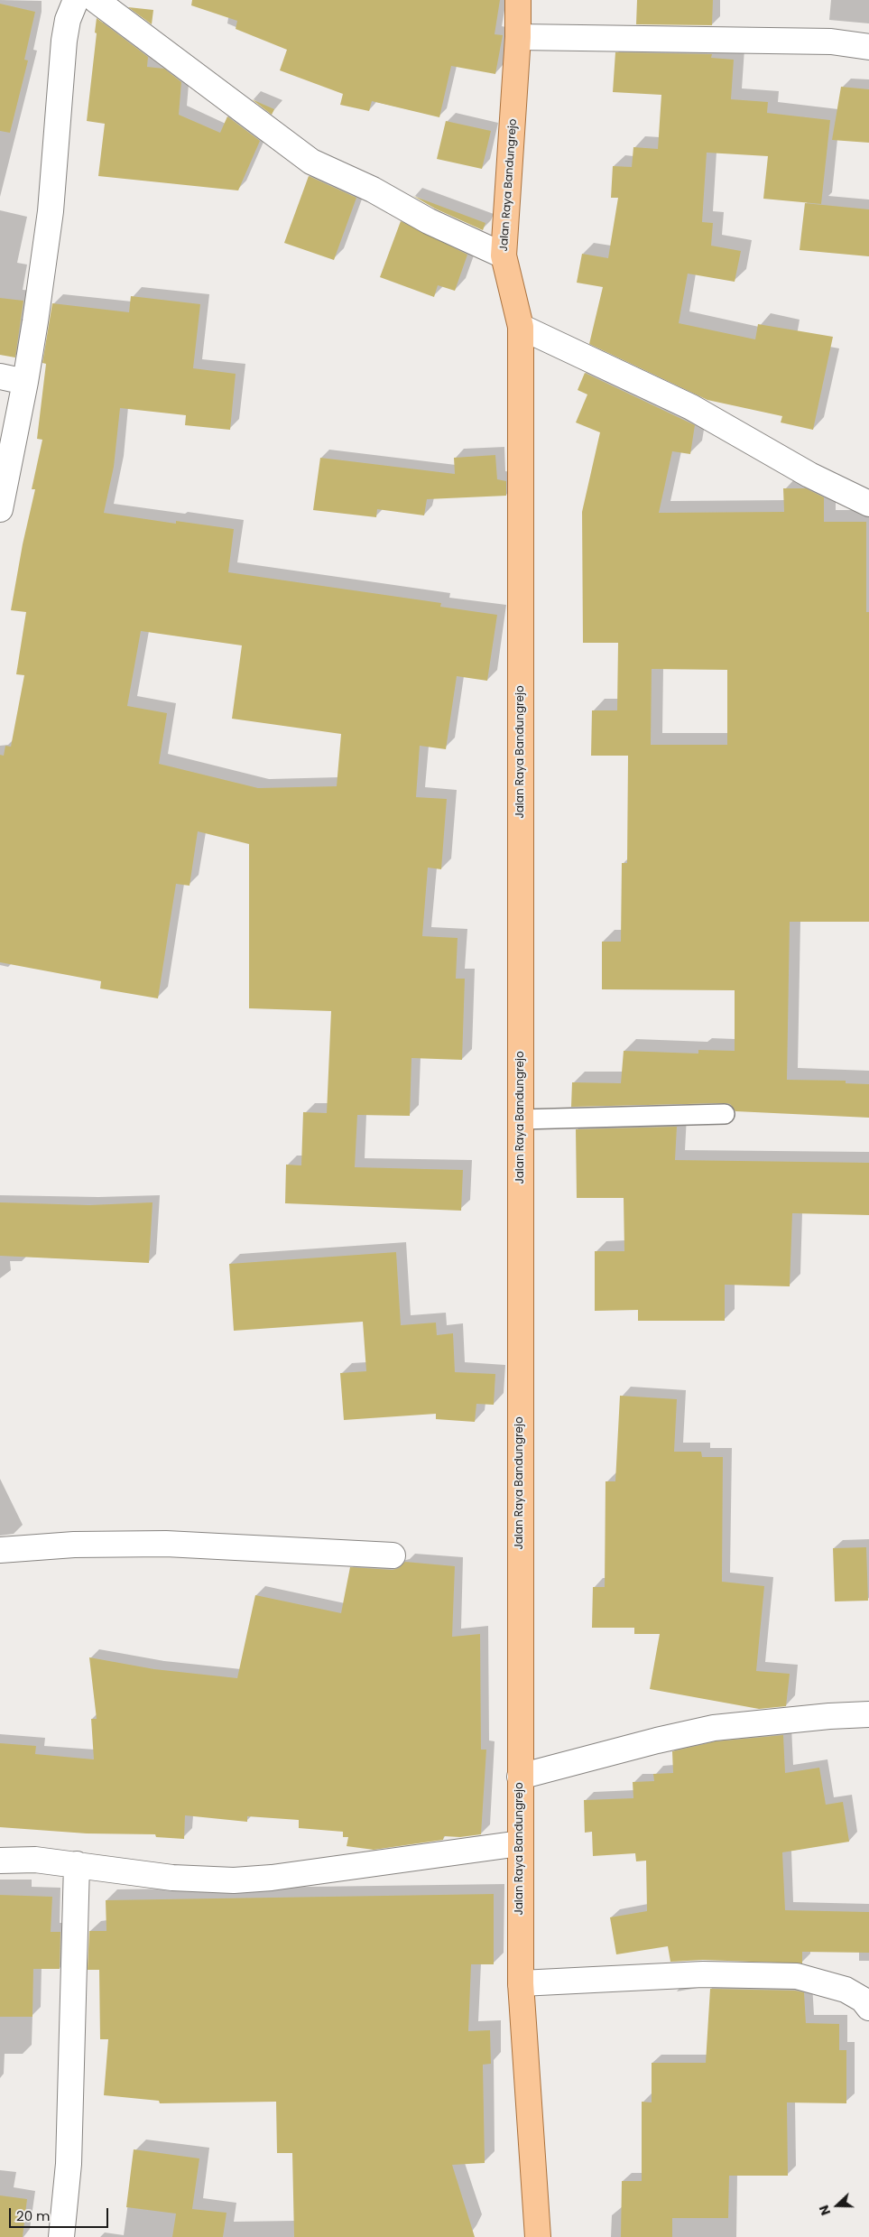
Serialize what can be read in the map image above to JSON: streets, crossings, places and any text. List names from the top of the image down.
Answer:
{
  "streets": {
    "main road": ["Jalan Raya Bandungrejo"]
  },
  "scale_bar": "20 m",
  "north": "left"
}
